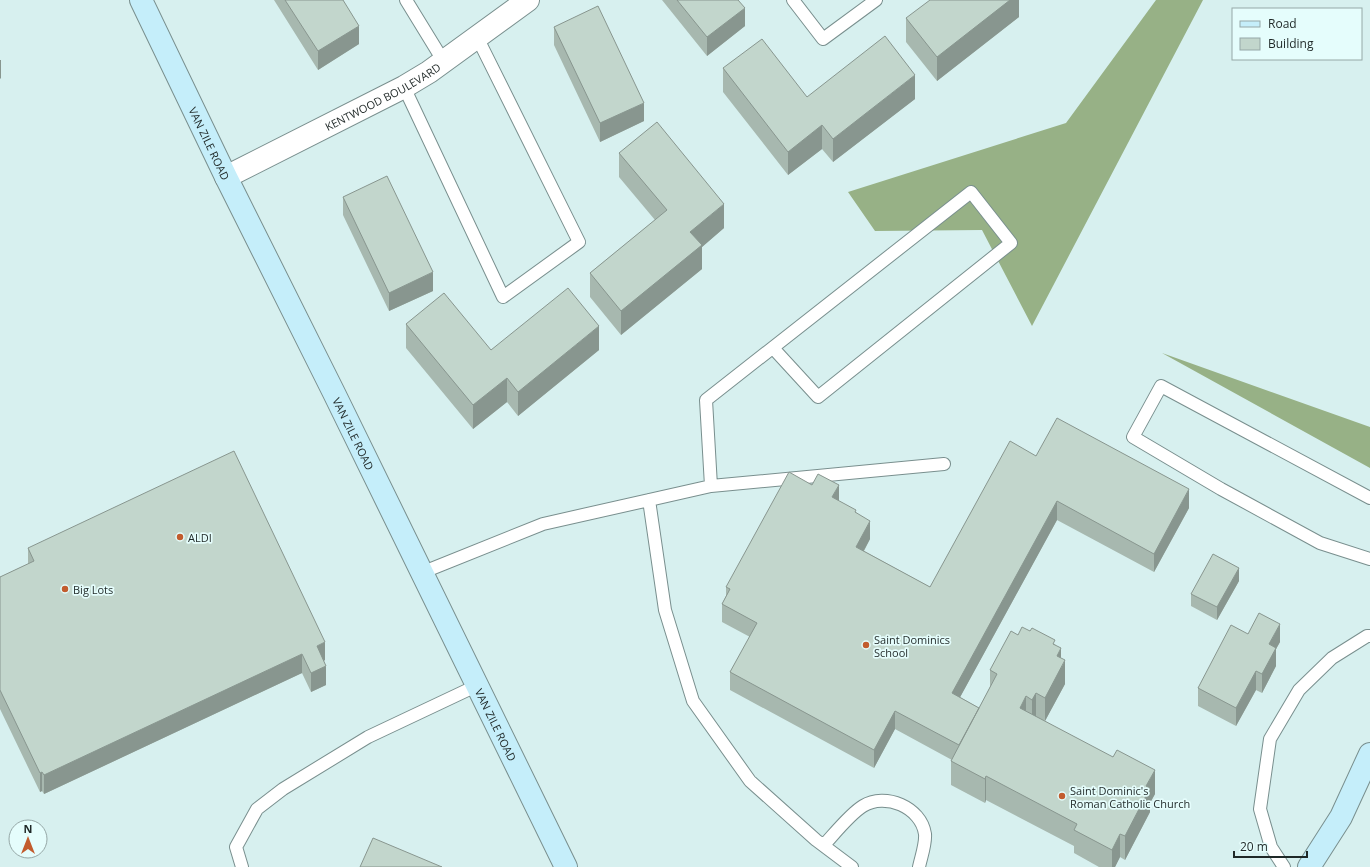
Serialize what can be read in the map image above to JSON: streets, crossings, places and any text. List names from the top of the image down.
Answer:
{
  "streets": {
    "street": ["KENTWOOD BOULEVARD", "VAN ZILE ROAD"]
  },
  "crossings": [
    ["KENTWOOD BOULEVARD", "VAN ZILE ROAD"]
  ],
  "places": [
    "ALDI",
    "Big Lots",
    "Saint Dominics School",
    "Saint Dominic's Roman Catholic Church"
  ],
  "legend": ["Road", "Building"],
  "scale_bar": "20 m",
  "north": "top"
}
